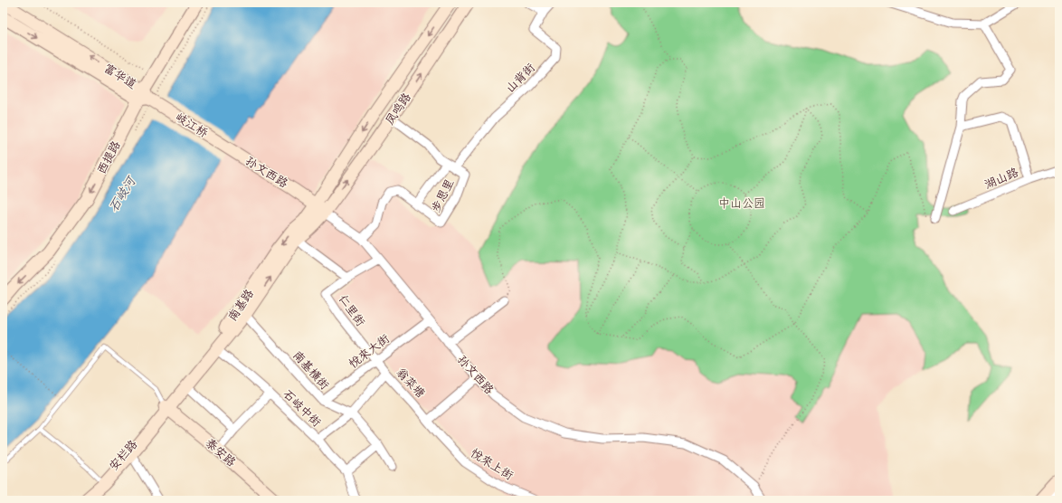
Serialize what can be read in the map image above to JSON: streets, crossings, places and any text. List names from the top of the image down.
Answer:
{
  "streets": {
    "main road": [
      "富华道",
      "凤鸣路",
      "岐江桥",
      "西提路",
      "孙文西路",
      "南基路",
      "泰安路",
      "安栏路"
    ],
    "street": [
      "山背街",
      "湖山路",
      "步思里",
      "仁里街",
      "悅來大街",
      "南基橫街",
      "翁菜塘",
      "石岐中街",
      "悅來上街"
    ]
  },
  "crossings": [
    ["富华道", "岐江桥"],
    ["富华道", "西提路"],
    ["山背街", "步思里"],
    ["凤鸣路", "孙文西路"],
    ["凤鸣路", "步思里"],
    ["凤鸣路", "南基路"],
    ["岐江桥", "西提路"],
    ["岐江桥", "孙文西路"],
    ["孙文西路", "步思里"],
    ["孙文西路", "南基路"],
    ["孙文西路", "仁里街"],
    ["孙文西路", "悅來大街"],
    ["南基路", "仁里街"],
    ["南基路", "南基橫街"],
    ["南基路", "石岐中街"],
    ["南基路", "泰安路"],
    ["南基路", "安栏路"],
    ["仁里街", "悅來大街"],
    ["仁里街", "翁菜塘"],
    ["悅來大街", "南基橫街"],
    ["悅來大街", "翁菜塘"],
    ["翁菜塘", "悅來上街"],
    ["泰安路", "安栏路"]
  ],
  "one_way": ["西提路"],
  "water": ["石岐河"],
  "parks": ["中山公园"]
}
